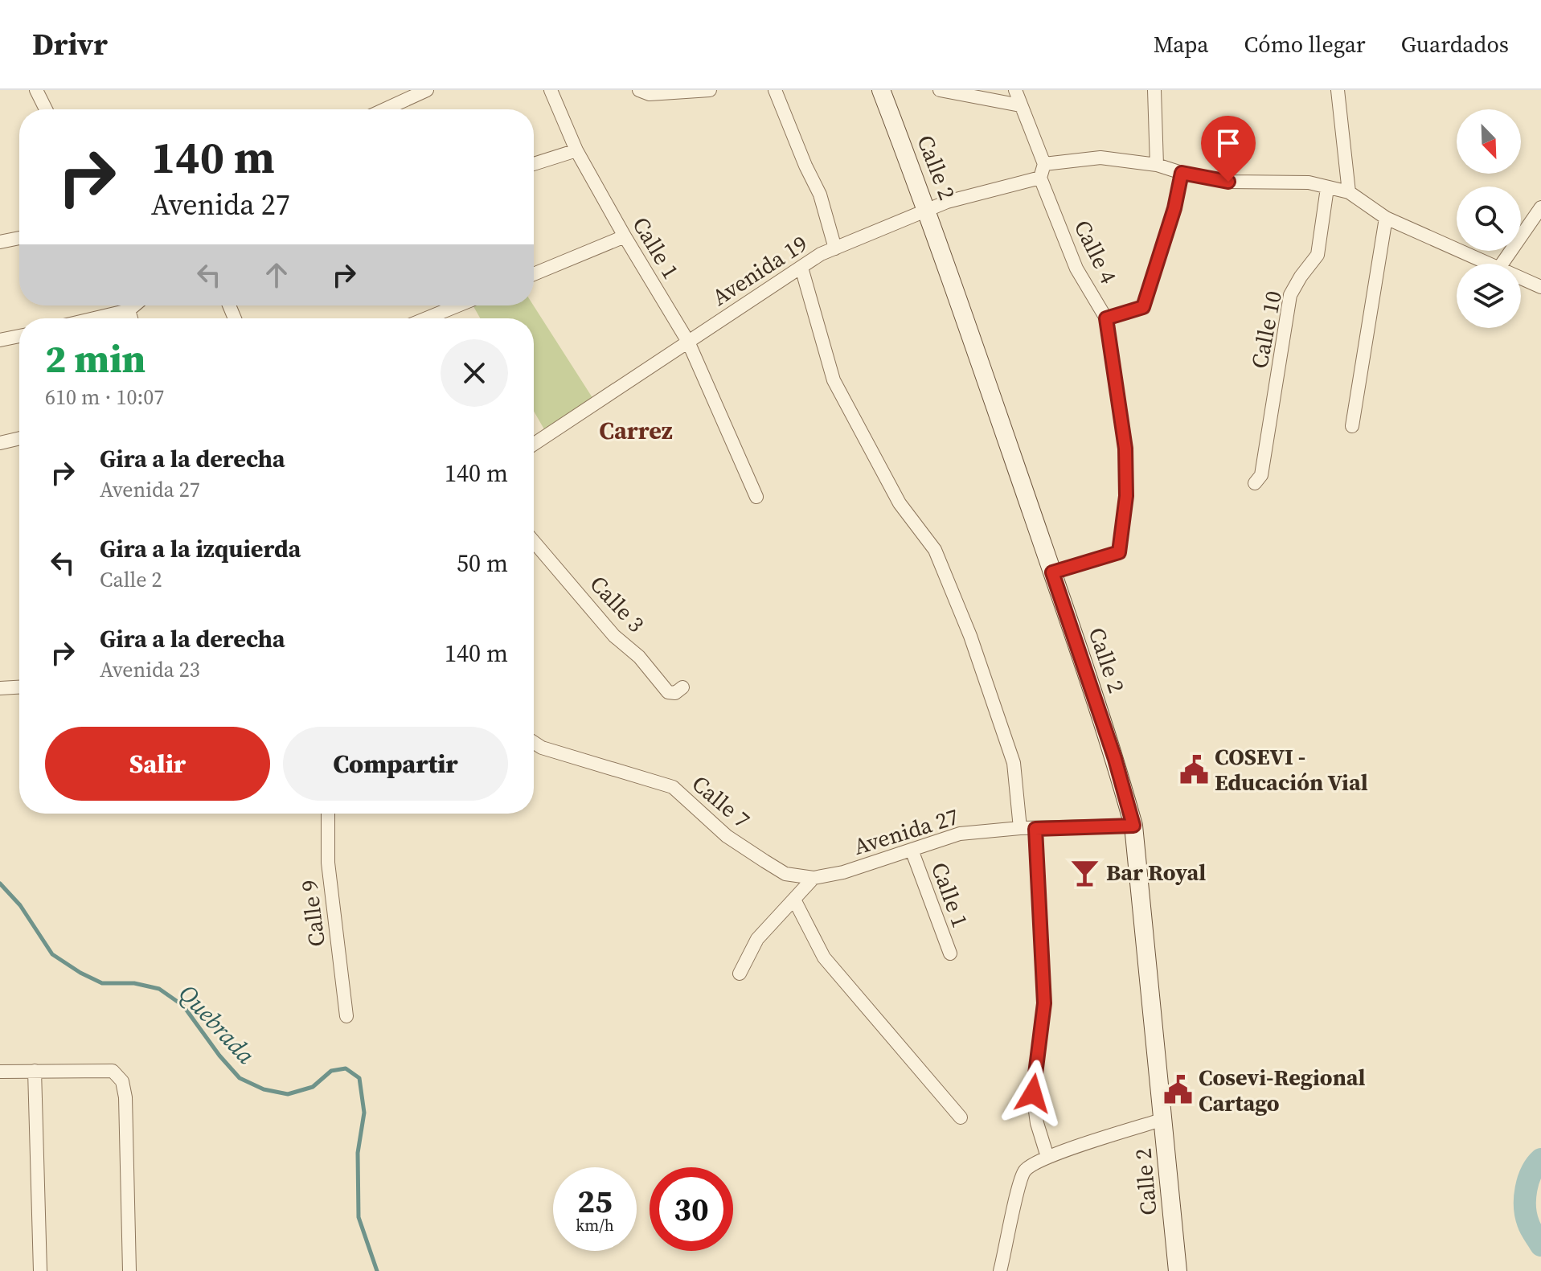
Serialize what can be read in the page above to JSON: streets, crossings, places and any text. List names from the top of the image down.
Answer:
{
  "streets": {
    "street": [
      "Calle 2",
      "Calle 1",
      "Calle 4",
      "Avenida 19",
      "Calle 10",
      "Calle 3",
      "Calle 7",
      "Avenida 27",
      "Calle 9"
    ]
  },
  "crossings": [
    ["Calle 2", "Calle 4"],
    ["Calle 2", "Avenida 19"],
    ["Calle 2", "Avenida 27"],
    ["Calle 1", "Avenida 19"],
    ["Calle 1", "Avenida 27"],
    ["Calle 4", "Avenida 19"],
    ["Calle 7", "Avenida 27"]
  ],
  "districts": ["Carrez"],
  "water": ["Quebrada"],
  "places": {
    "public building": ["COSEVI - Educación Vial", "Cosevi-Regional Cartago"],
    "bar": ["Bar Royal"]
  },
  "north": "bottom right",
  "page": {
    "header": "Drivr",
    "nav": ["Mapa", "Cómo llegar", "Guardados"],
    "turn": ["140 m", "Avenida 27"],
    "heading": ["2 min", "610 m · 10:07"],
    "list": [
      {
        "name": "Gira a la derecha",
        "note": "Avenida 27",
        "value": "140 m"
      },
      {
        "name": "Gira a la izquierda",
        "note": "Calle 2",
        "value": "50 m"
      },
      {
        "name": "Gira a la derecha",
        "note": "Avenida 23",
        "value": "140 m"
      }
    ],
    "buttons": ["Salir", "Compartir"],
    "speed": "25 km/h",
    "limit": "30"
  }
}
